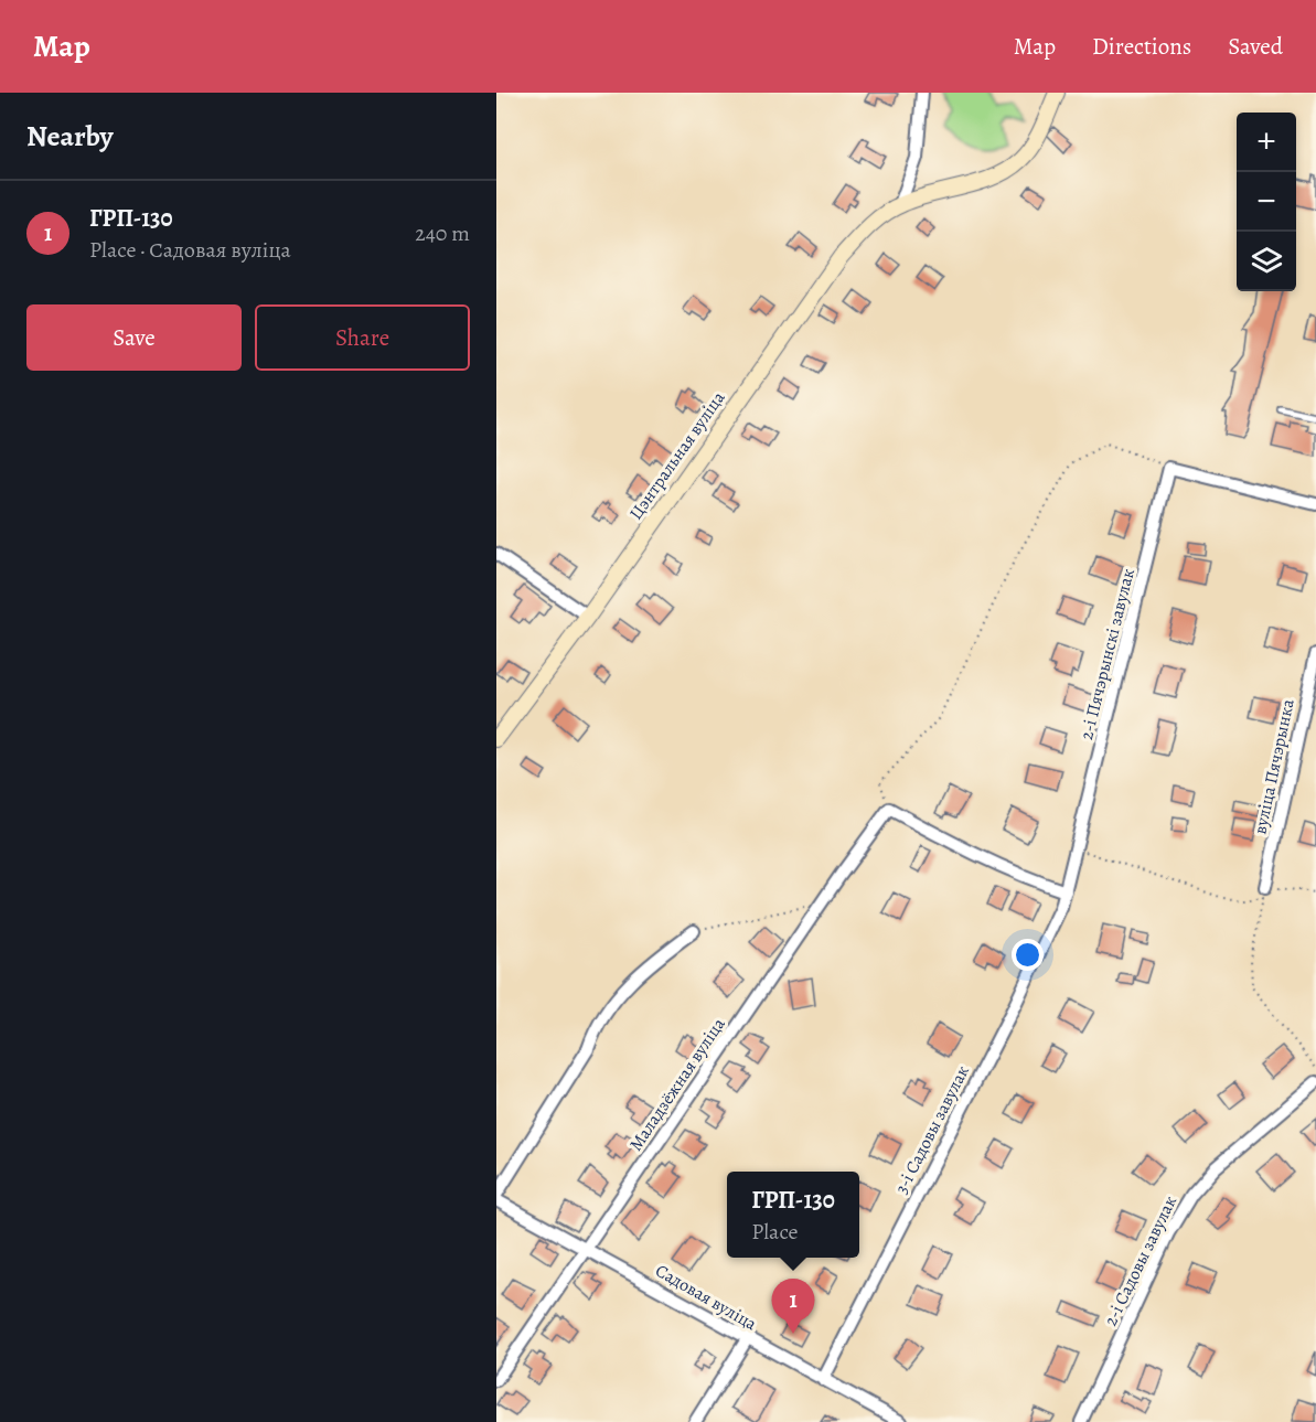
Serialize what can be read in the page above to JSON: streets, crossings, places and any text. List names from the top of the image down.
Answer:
{
  "streets": {
    "street": [
      "Цэнтральная вуліца",
      "2-і Пячэрынскі завулак",
      "вуліца Пячэрынка",
      "Маладзёжная вуліца",
      "3-і Садовы завулак",
      "2-і Садовы завулак",
      "Садовая вуліца"
    ]
  },
  "crossings": [
    ["2-і Пячэрынскі завулак", "3-і Садовы завулак"],
    ["Маладзёжная вуліца", "Садовая вуліца"],
    ["3-і Садовы завулак", "Садовая вуліца"]
  ],
  "page": {
    "header": "Map",
    "nav": ["Map", "Directions", "Saved"],
    "heading": "Nearby",
    "map_buttons": ["+", "−"],
    "list": [
      {
        "mark": "1",
        "name": "ГРП-130",
        "note": "Place · Садовая вуліца",
        "value": "240 m"
      }
    ],
    "buttons": ["Save", "Share"],
    "popup": ["ГРП-130", "Place"],
    "pins": "1"
  }
}
